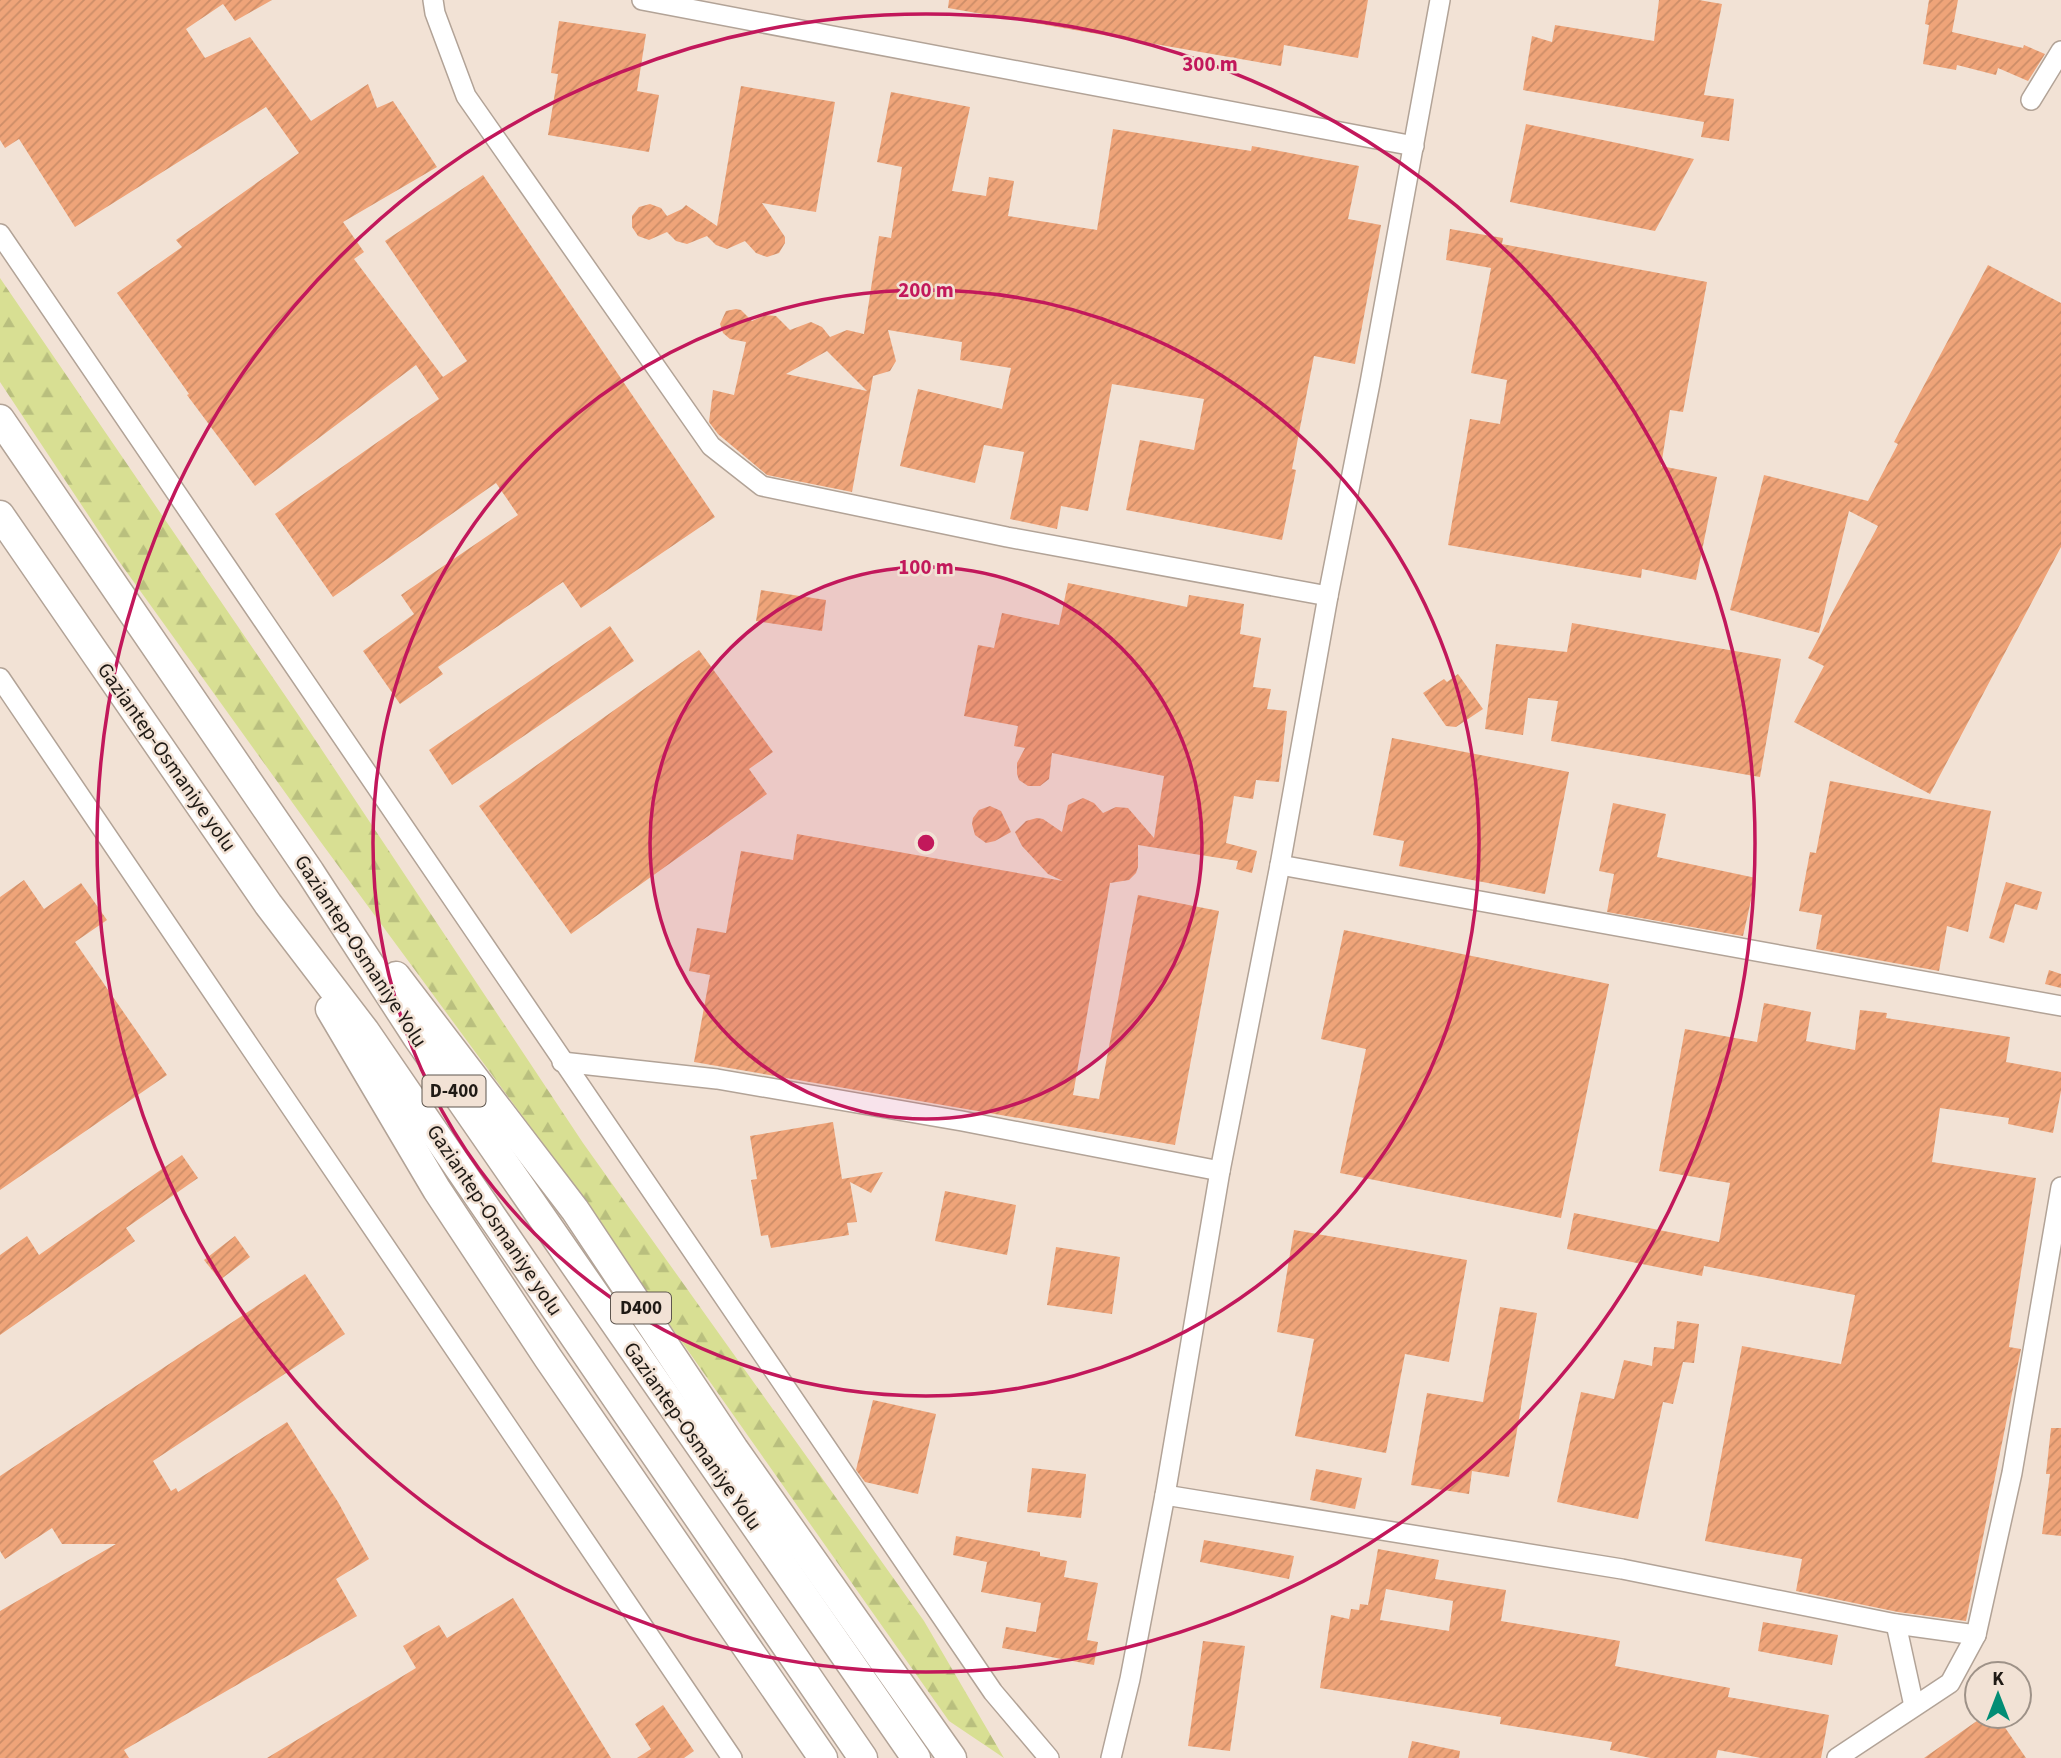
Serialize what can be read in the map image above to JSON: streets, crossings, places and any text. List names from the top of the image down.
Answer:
{
  "streets": {
    "highway": [
      "Gaziantep-Osmaniye yolu",
      "Gaziantep-Osmaniye Yolu",
      "D-400",
      "D400"
    ]
  },
  "crossings": [
    ["Gaziantep-Osmaniye Yolu", "D400"]
  ],
  "north": "top",
  "rings": ["300 m", "200 m", "100 m"]
}
